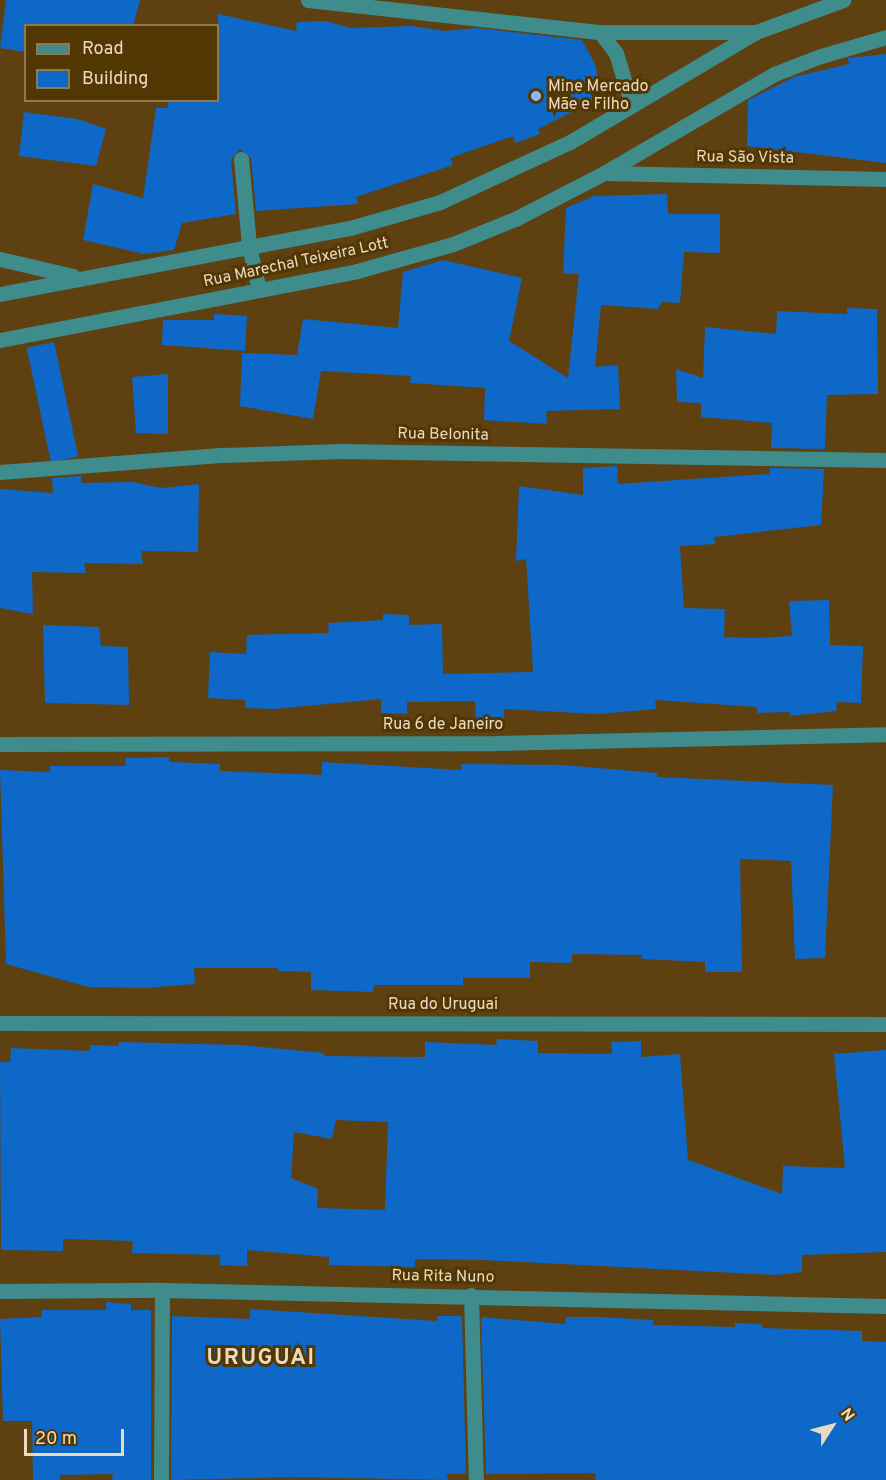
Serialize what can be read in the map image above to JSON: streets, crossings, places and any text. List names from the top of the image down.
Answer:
{
  "streets": {
    "street": [
      "Rua São Vista",
      "Rua Marechal Teixeira Lott",
      "Rua Belonita",
      "Rua 6 de Janeiro",
      "Rua do Uruguai",
      "Rua Rita Nuno"
    ]
  },
  "crossings": [
    ["Rua São Vista", "Rua Marechal Teixeira Lott"]
  ],
  "districts": ["URUGUAI"],
  "places": ["Mine Mercado Mãe e Filho"],
  "legend": ["Road", "Building"],
  "scale_bar": "20 m",
  "north": "top right"
}
